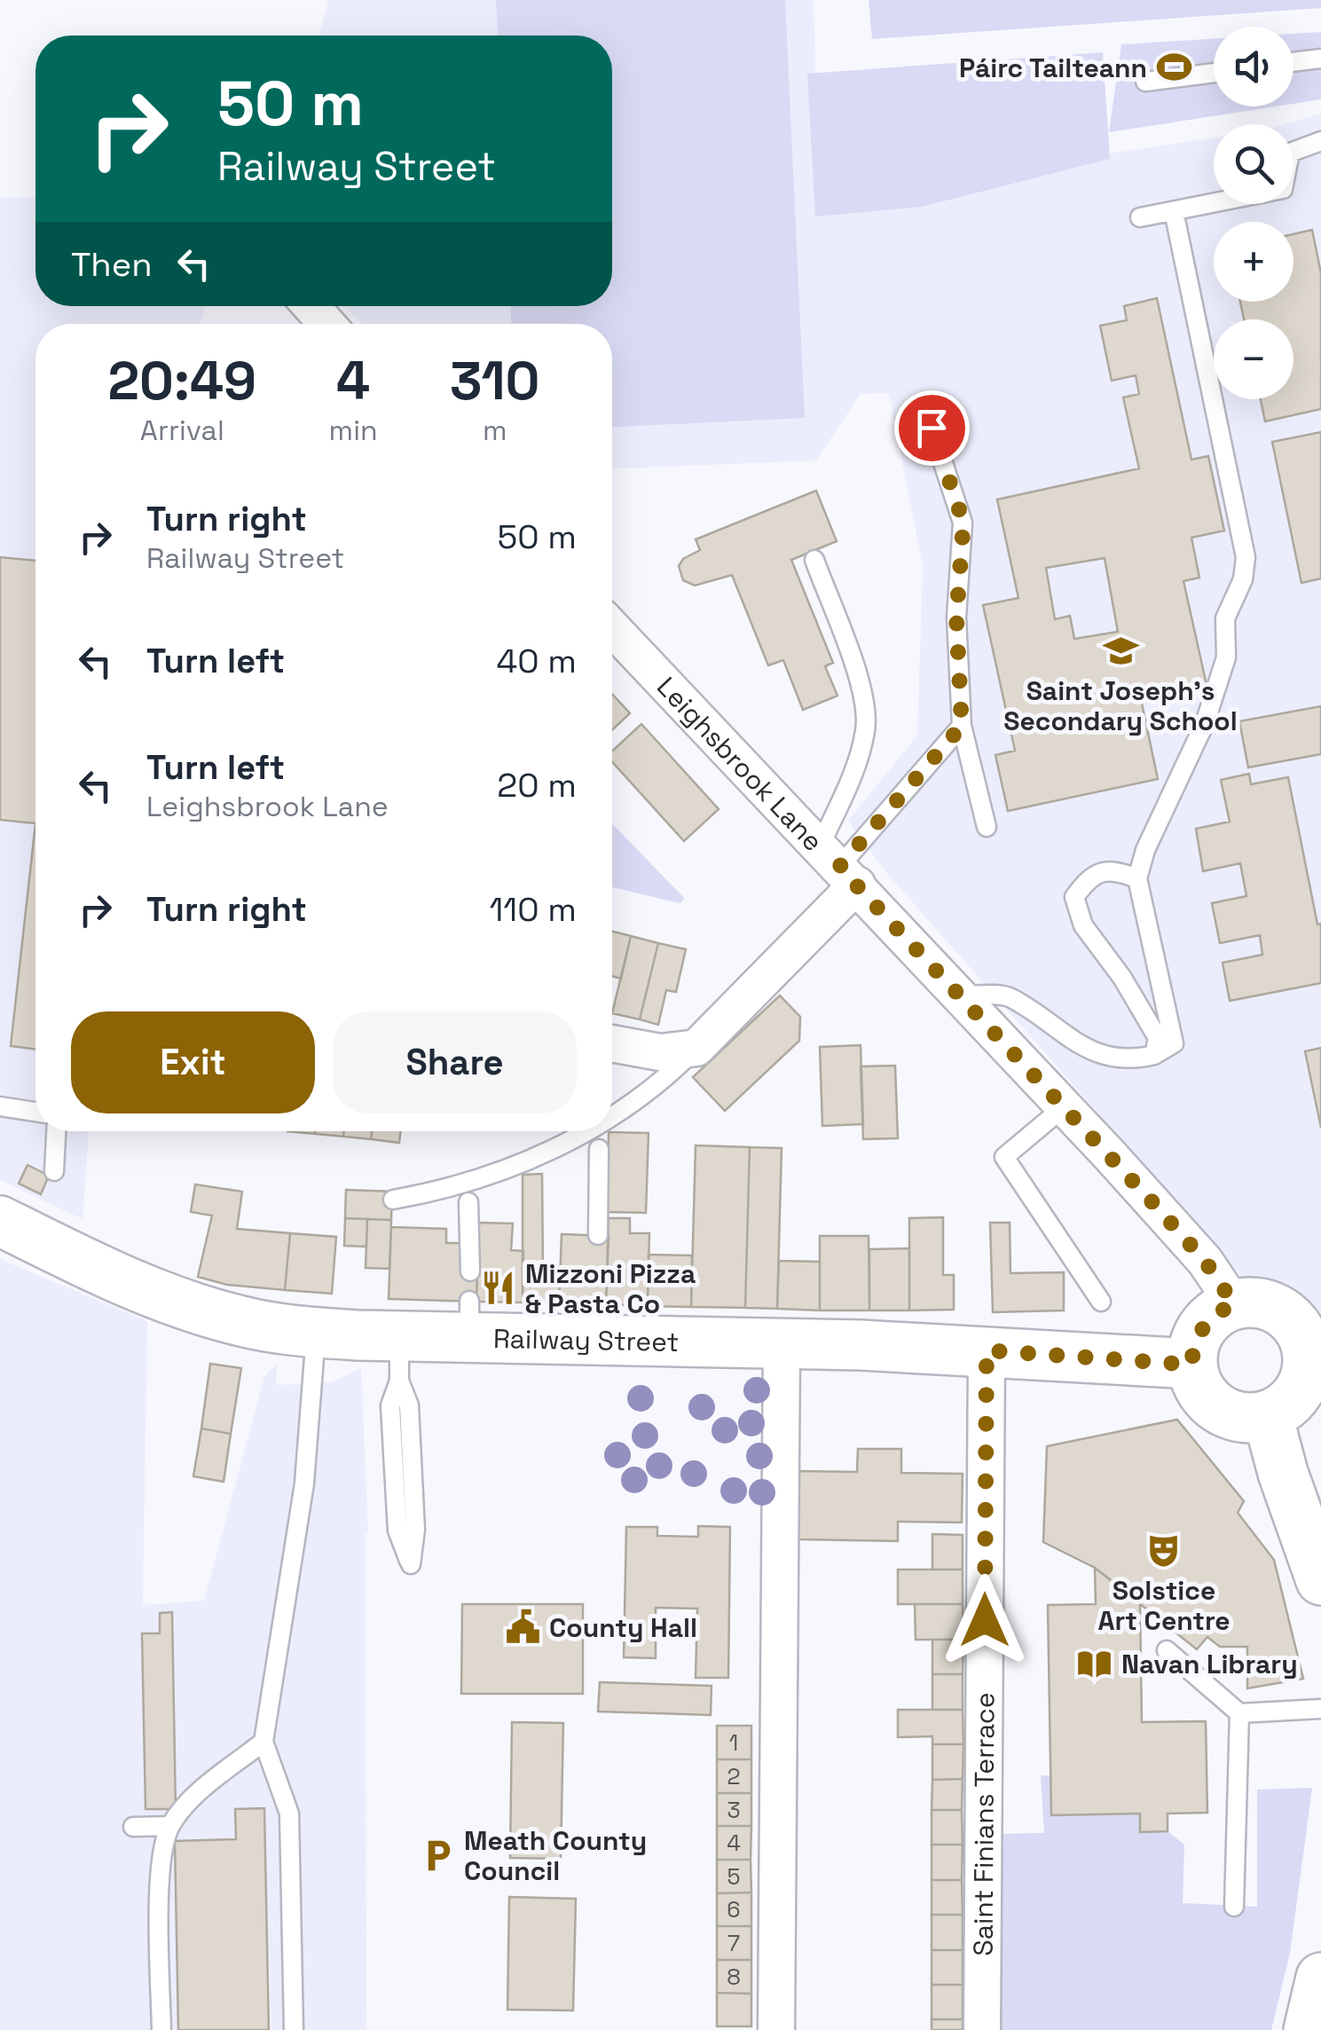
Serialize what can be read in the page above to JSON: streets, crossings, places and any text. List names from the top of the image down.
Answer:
{
  "streets": {
    "main road": ["Railway Street"],
    "street": ["Leighsbrook Lane", "Saint Finians Terrace"]
  },
  "crossings": [
    ["Leighsbrook Lane", "Railway Street"],
    ["Railway Street", "Saint Finians Terrace"]
  ],
  "places": {
    "sports": ["Páirc Tailteann"],
    "school or university": ["Saint Joseph's Secondary School"],
    "restaurant": ["Mizzoni Pizza & Pasta Co"],
    "theatre": ["Solstice Art Centre"],
    "public building": ["County Hall"],
    "library": ["Navan Library"],
    "parking": ["Meath County Council"]
  },
  "house_numbers": [
    "1",
    "2",
    "3",
    "4",
    "5",
    "6",
    "7",
    "8"
  ],
  "page": {
    "map_buttons": ["+", "−"],
    "turn": ["50 m", "Railway Street"],
    "then": "Then",
    "eta": [
      "20:49",
      "Arrival",
      "4",
      "min",
      "310",
      "m"
    ],
    "list": [
      {
        "name": "Turn right",
        "note": "Railway Street",
        "value": "50 m"
      },
      {
        "name": "Turn left",
        "value": "40 m"
      },
      {
        "name": "Turn left",
        "note": "Leighsbrook Lane",
        "value": "20 m"
      },
      {
        "name": "Turn right",
        "value": "110 m"
      }
    ],
    "buttons": ["Exit", "Share"]
  }
}
